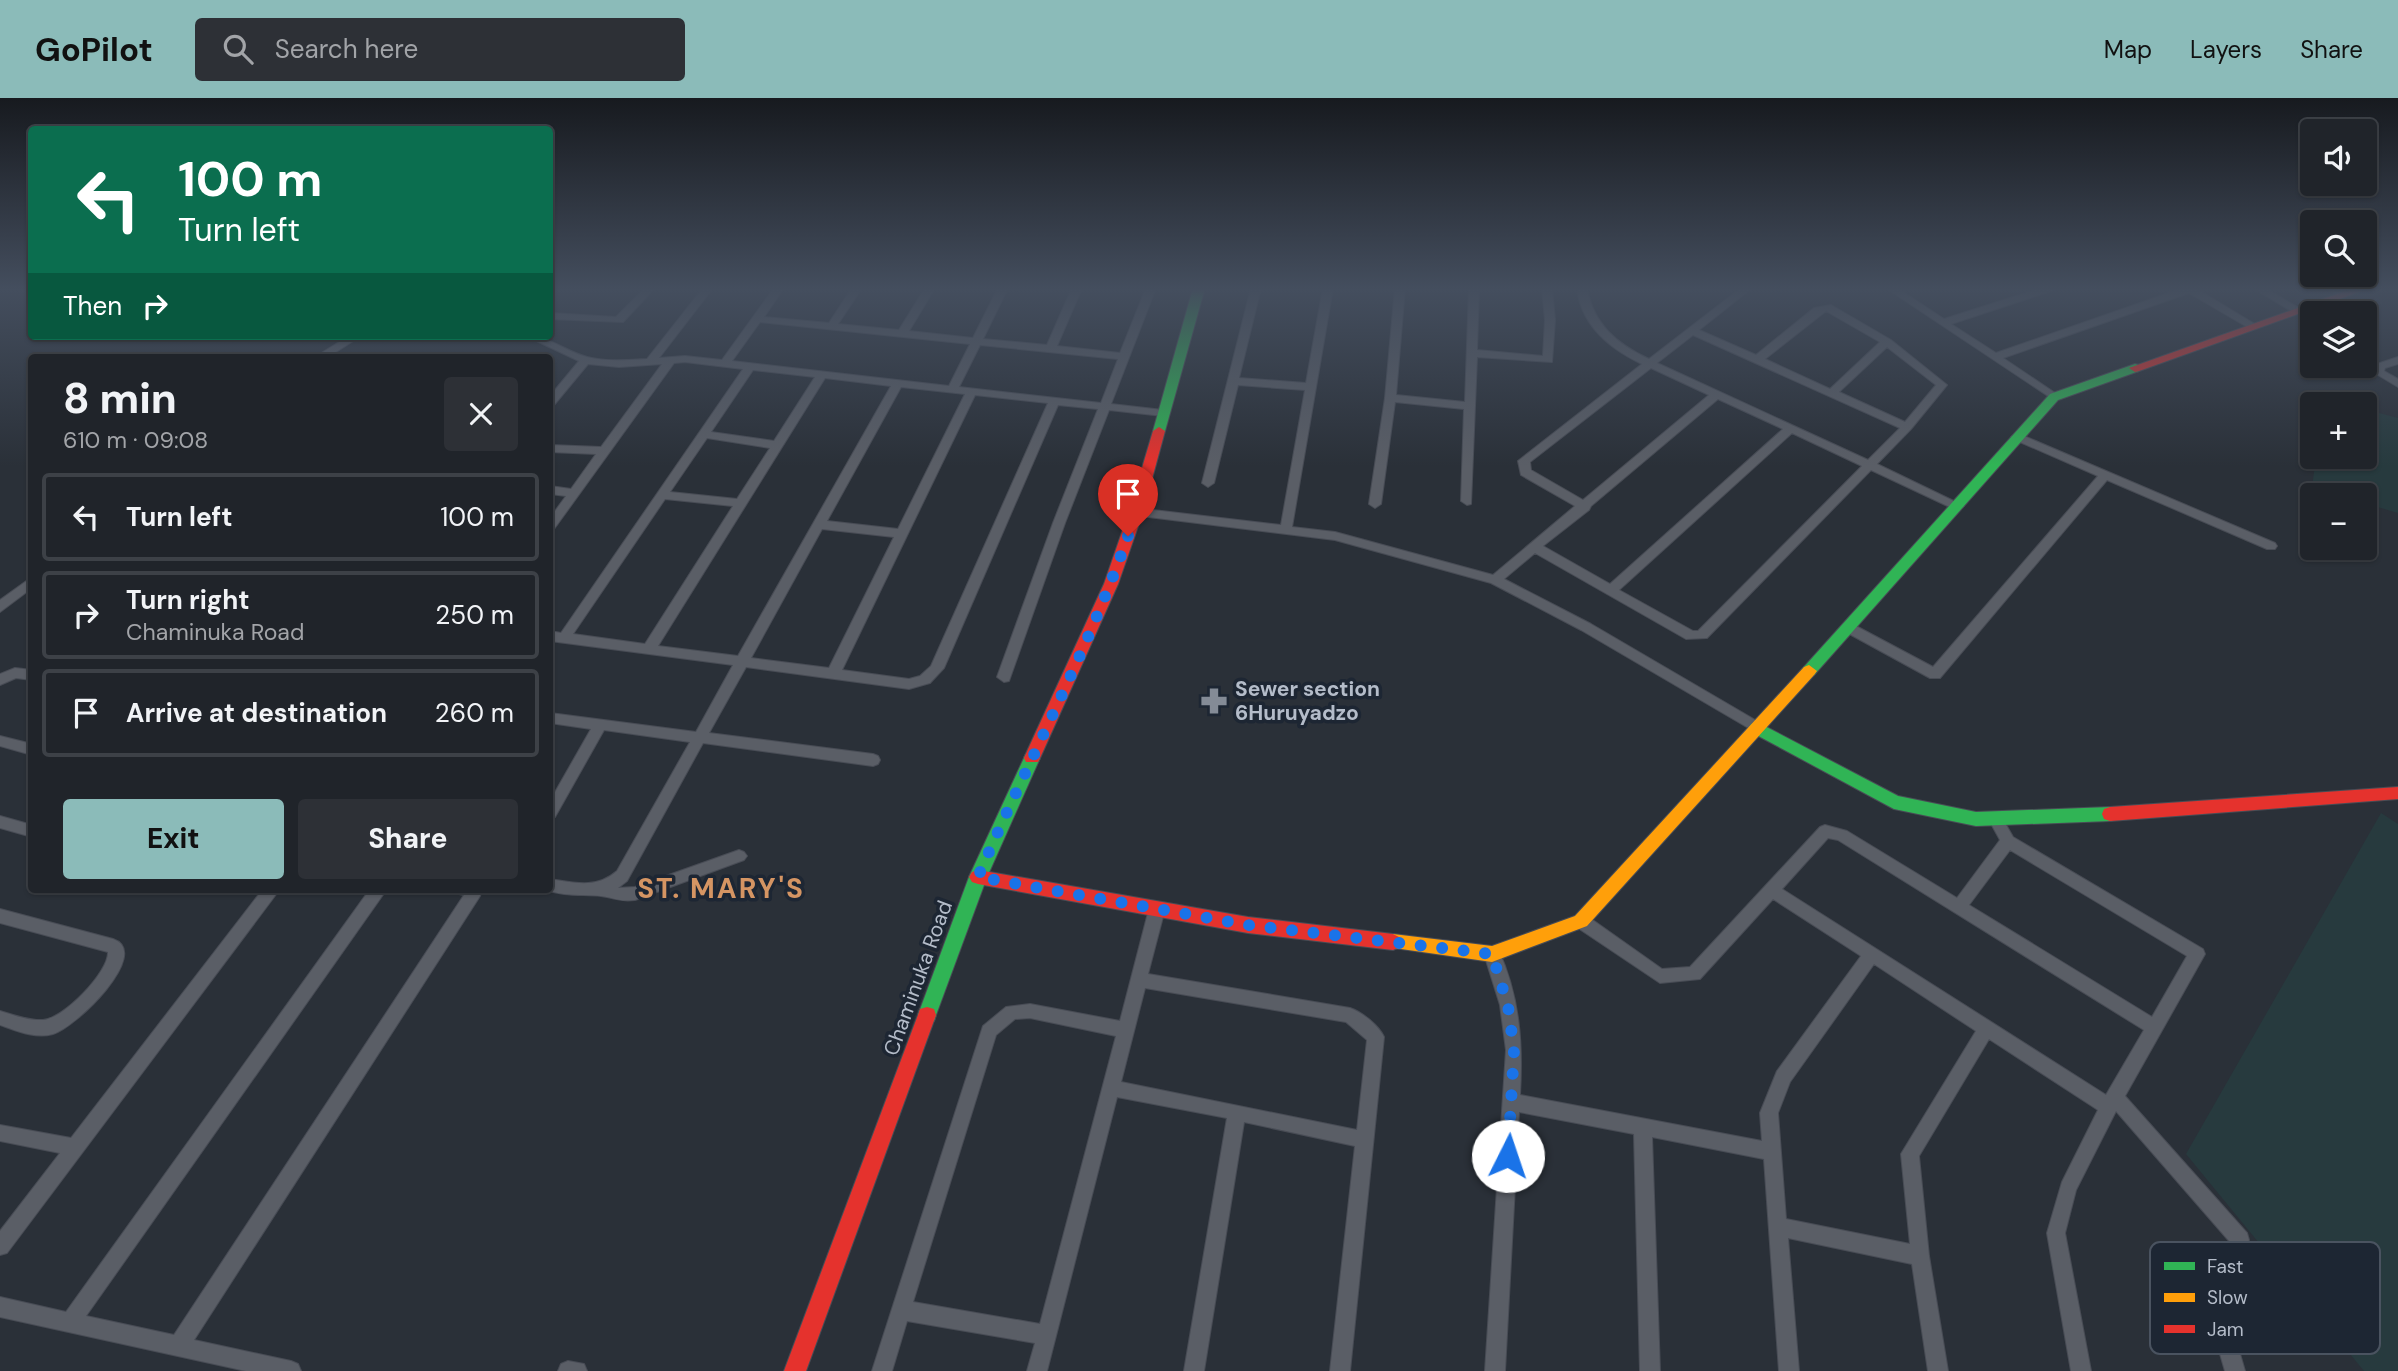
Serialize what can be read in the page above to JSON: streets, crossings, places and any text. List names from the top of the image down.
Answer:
{
  "streets": {
    "street": ["Chaminuka Road"]
  },
  "districts": ["ST. MARY'S"],
  "places": {
    "pharmacy": ["Sewer section 6Huruyadzo"]
  },
  "legend": ["Fast", "Slow", "Jam"],
  "page": {
    "header": "GoPilot",
    "search": "Search here",
    "nav": ["Map", "Layers", "Share"],
    "map_buttons": ["+", "−"],
    "turn": ["100 m", "Turn left"],
    "then": "Then",
    "heading": ["8 min", "610 m · 09:08"],
    "list": [
      {
        "name": "Turn left",
        "value": "100 m"
      },
      {
        "name": "Turn right",
        "note": "Chaminuka Road",
        "value": "250 m"
      },
      {
        "name": "Arrive at destination",
        "value": "260 m"
      }
    ],
    "buttons": ["Exit", "Share"]
  }
}
